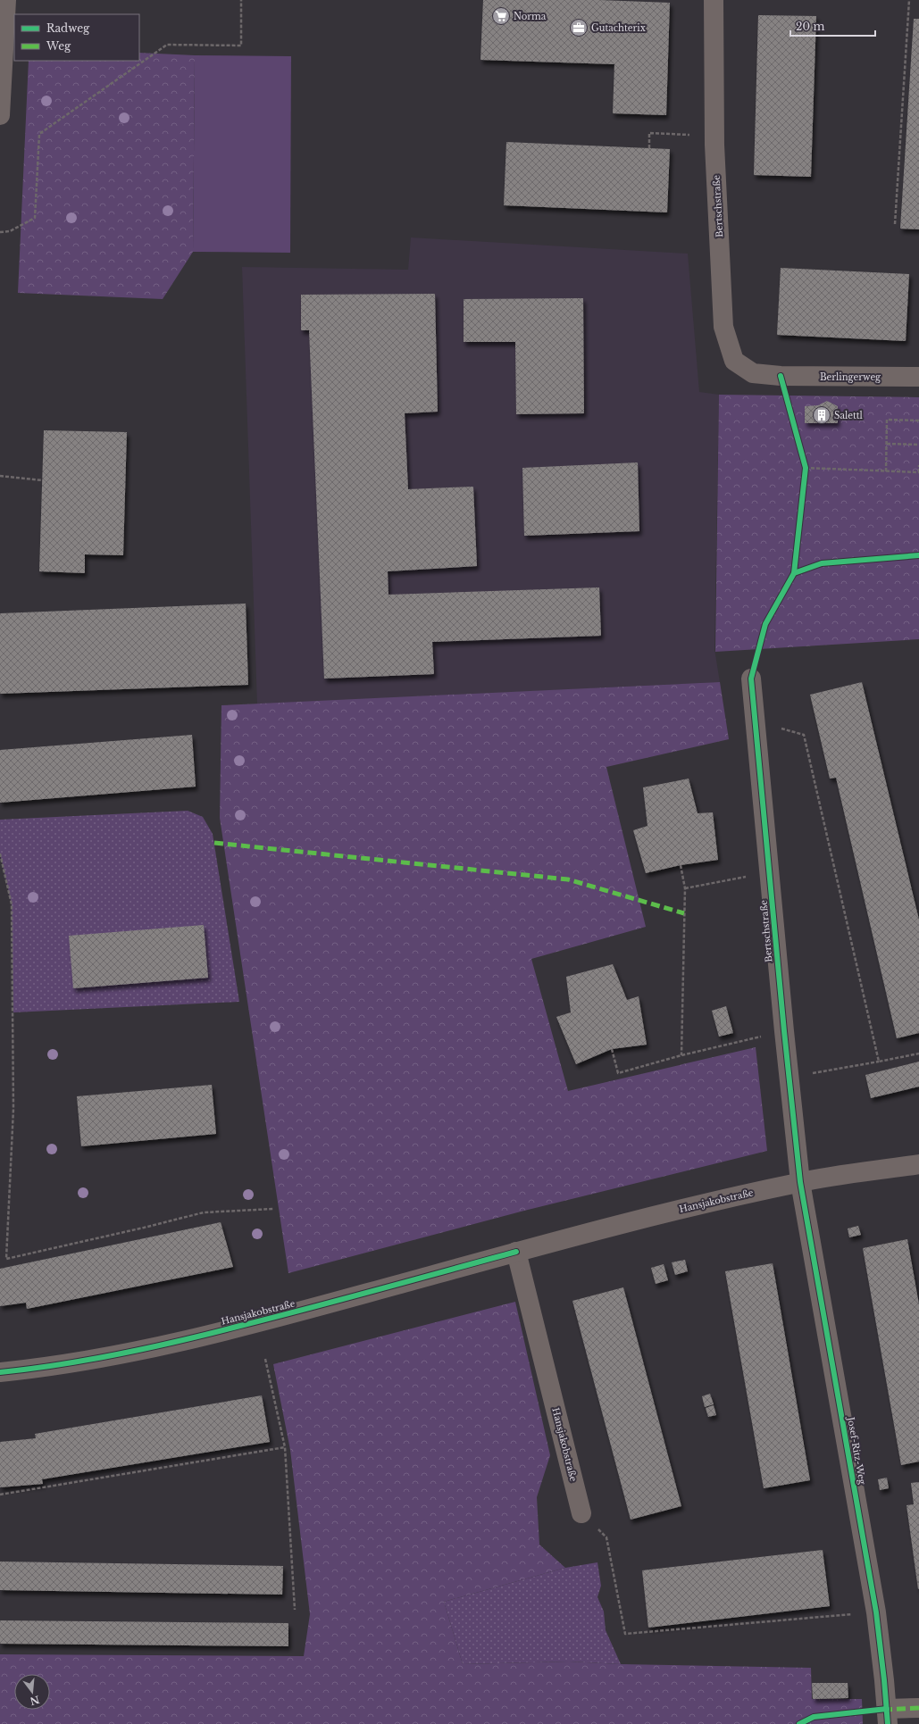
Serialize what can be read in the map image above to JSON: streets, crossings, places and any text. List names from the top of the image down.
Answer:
{
  "streets": {
    "street": [
      "Bertschstraße",
      "Berlingerweg",
      "Hansjakobstraße",
      "Josef-Ritz-Weg"
    ]
  },
  "crossings": [
    ["Bertschstraße", "Berlingerweg"],
    ["Bertschstraße", "Hansjakobstraße"],
    ["Bertschstraße", "Josef-Ritz-Weg"],
    ["Hansjakobstraße", "Josef-Ritz-Weg"]
  ],
  "places": {
    "supermarket": ["Norma"],
    "office": ["Gutachterix"],
    "building": ["Salettl"]
  },
  "legend": ["Radweg", "Weg"],
  "scale_bar": "20 m",
  "north": "bottom"
}
